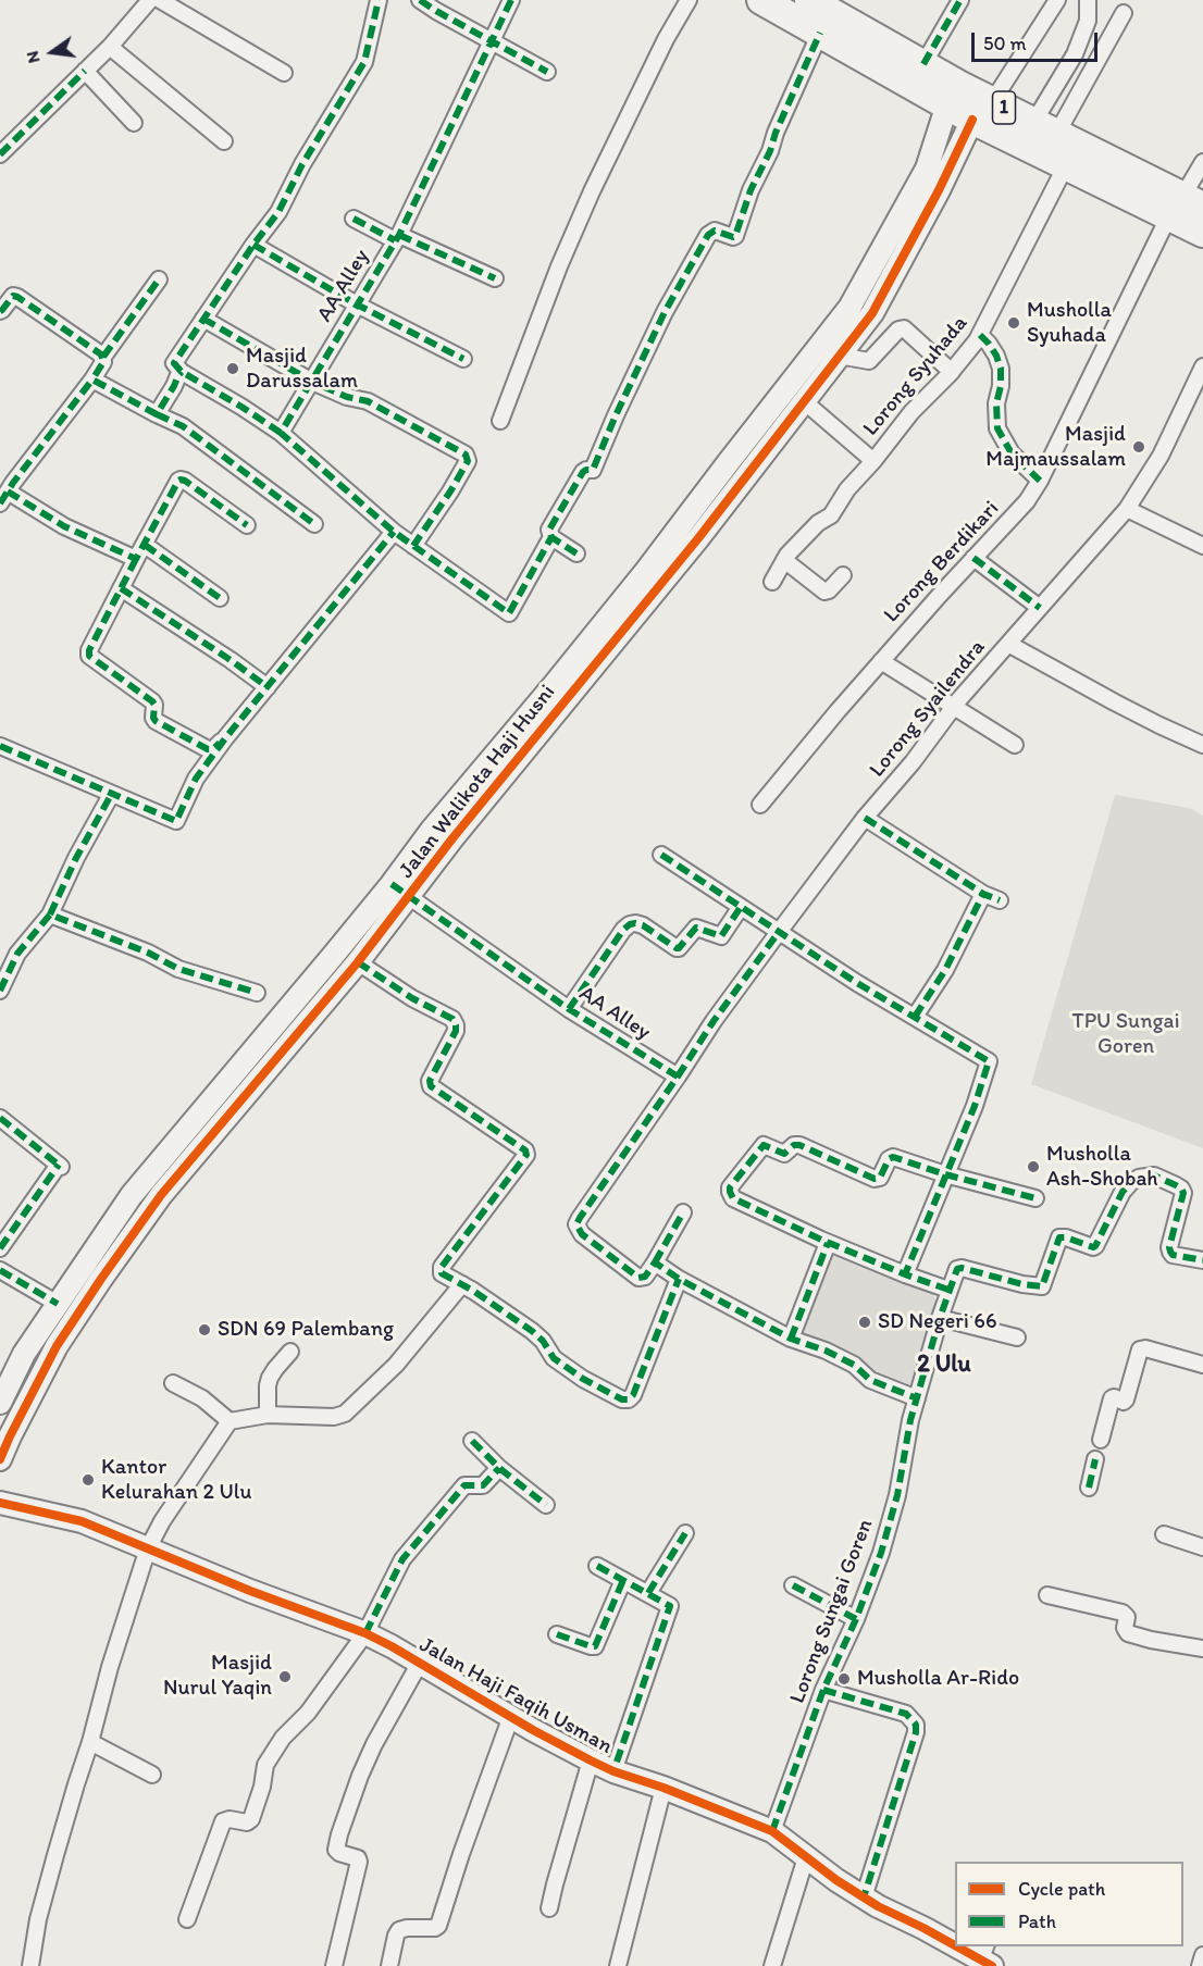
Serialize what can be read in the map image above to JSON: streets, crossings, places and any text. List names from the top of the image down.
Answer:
{
  "streets": {
    "highway": ["1"],
    "street": [
      "AA Alley",
      "Lorong Syuhada",
      "Lorong Berdikari",
      "Lorong Syailendra",
      "Jalan Walikota Haji Husni",
      "Lorong Sungai Goren",
      "Jalan Haji Faqih Usman"
    ]
  },
  "crossings": [
    ["1", "Lorong Syuhada"],
    ["1", "Lorong Berdikari"],
    ["1", "Jalan Walikota Haji Husni"],
    ["AA Alley", "Lorong Syailendra"],
    ["AA Alley", "Jalan Walikota Haji Husni"],
    ["Lorong Syuhada", "Jalan Walikota Haji Husni"],
    ["Lorong Sungai Goren", "Jalan Haji Faqih Usman"]
  ],
  "districts": ["2 Ulu"],
  "parks": ["TPU Sungai Goren"],
  "places": [
    "Musholla Syuhada",
    "Masjid Darussalam",
    "Masjid Majmaussalam",
    "Musholla Ash-Shobah",
    "SD Negeri 66",
    "SDN 69 Palembang",
    "Kantor Kelurahan 2 Ulu",
    "Masjid Nurul Yaqin",
    "Musholla Ar-Rido"
  ],
  "legend": ["Cycle path", "Path"],
  "scale_bar": "50 m",
  "north": "left"
}
